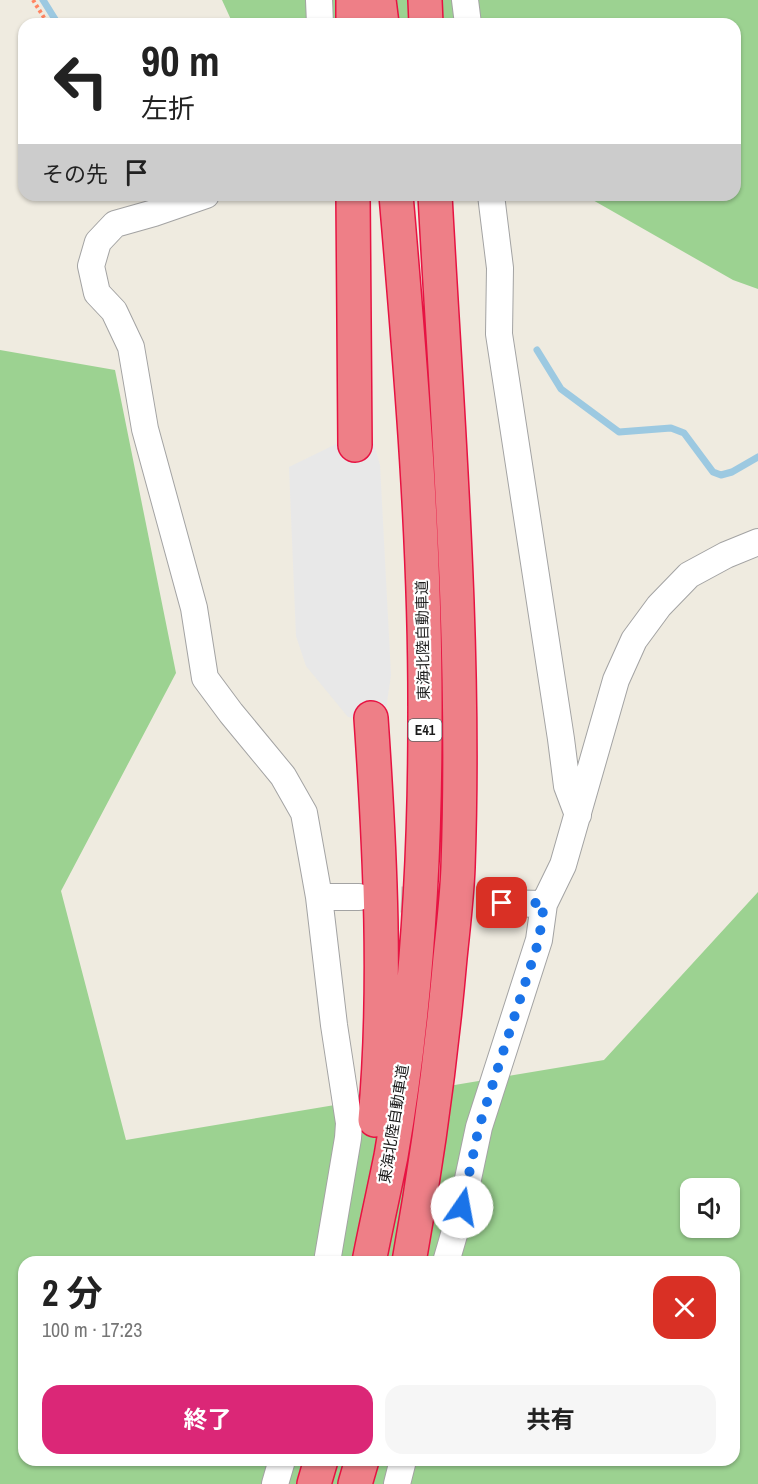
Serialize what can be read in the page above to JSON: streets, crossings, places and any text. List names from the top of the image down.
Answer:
{
  "streets": {
    "highway": ["東海北陸自動車道", "E41"]
  },
  "page": {
    "turn": ["90 m", "左折"],
    "then": "その先",
    "heading": ["2 分", "100 m · 17:23"],
    "buttons": ["終了", "共有"]
  }
}
